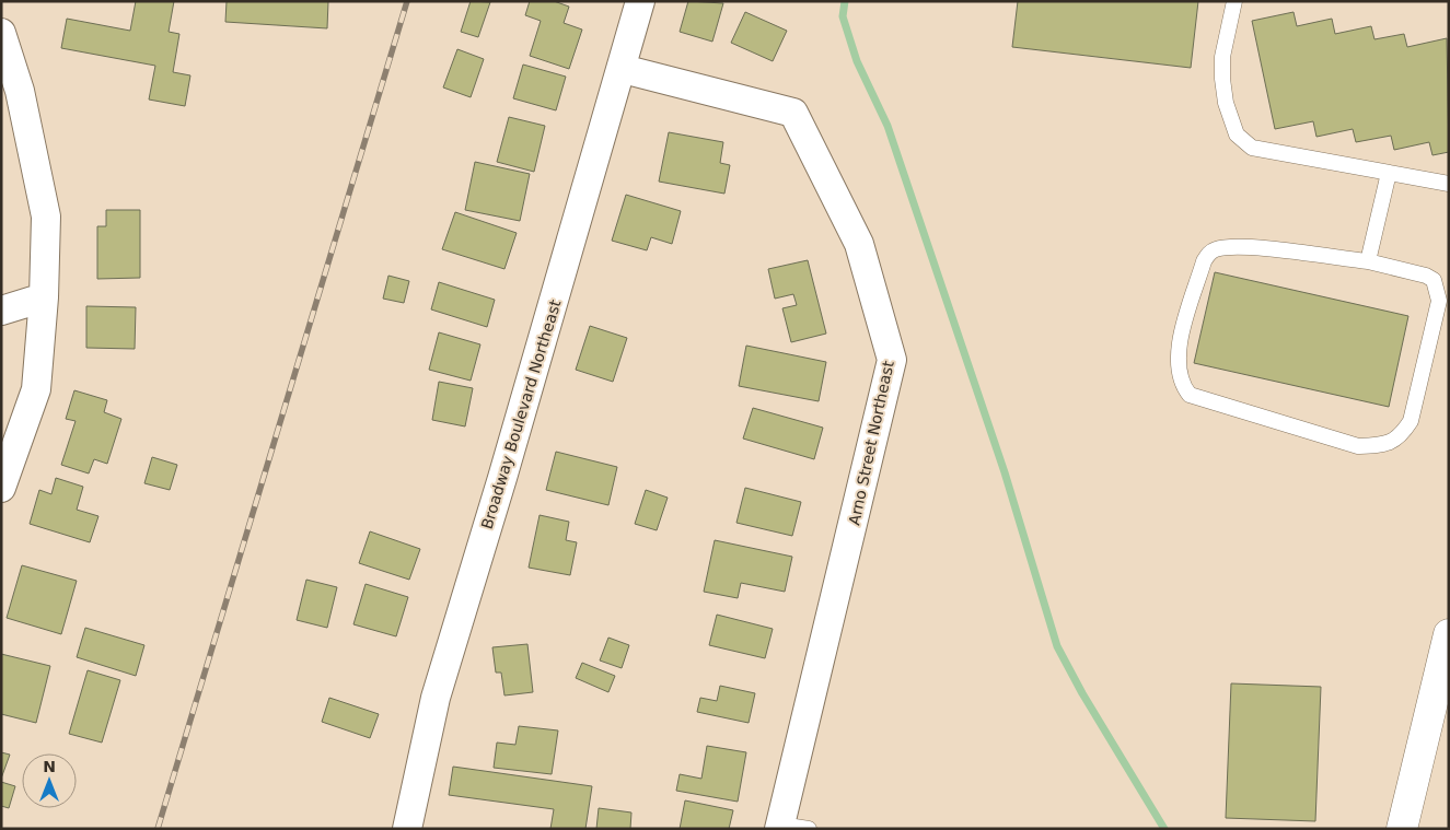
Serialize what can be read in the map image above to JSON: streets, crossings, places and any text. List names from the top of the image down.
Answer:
{
  "streets": {
    "street": ["Broadway Boulevard Northeast", "Arno Street Northeast"]
  },
  "crossings": [
    ["Broadway Boulevard Northeast", "Arno Street Northeast"]
  ],
  "north": "top"
}
